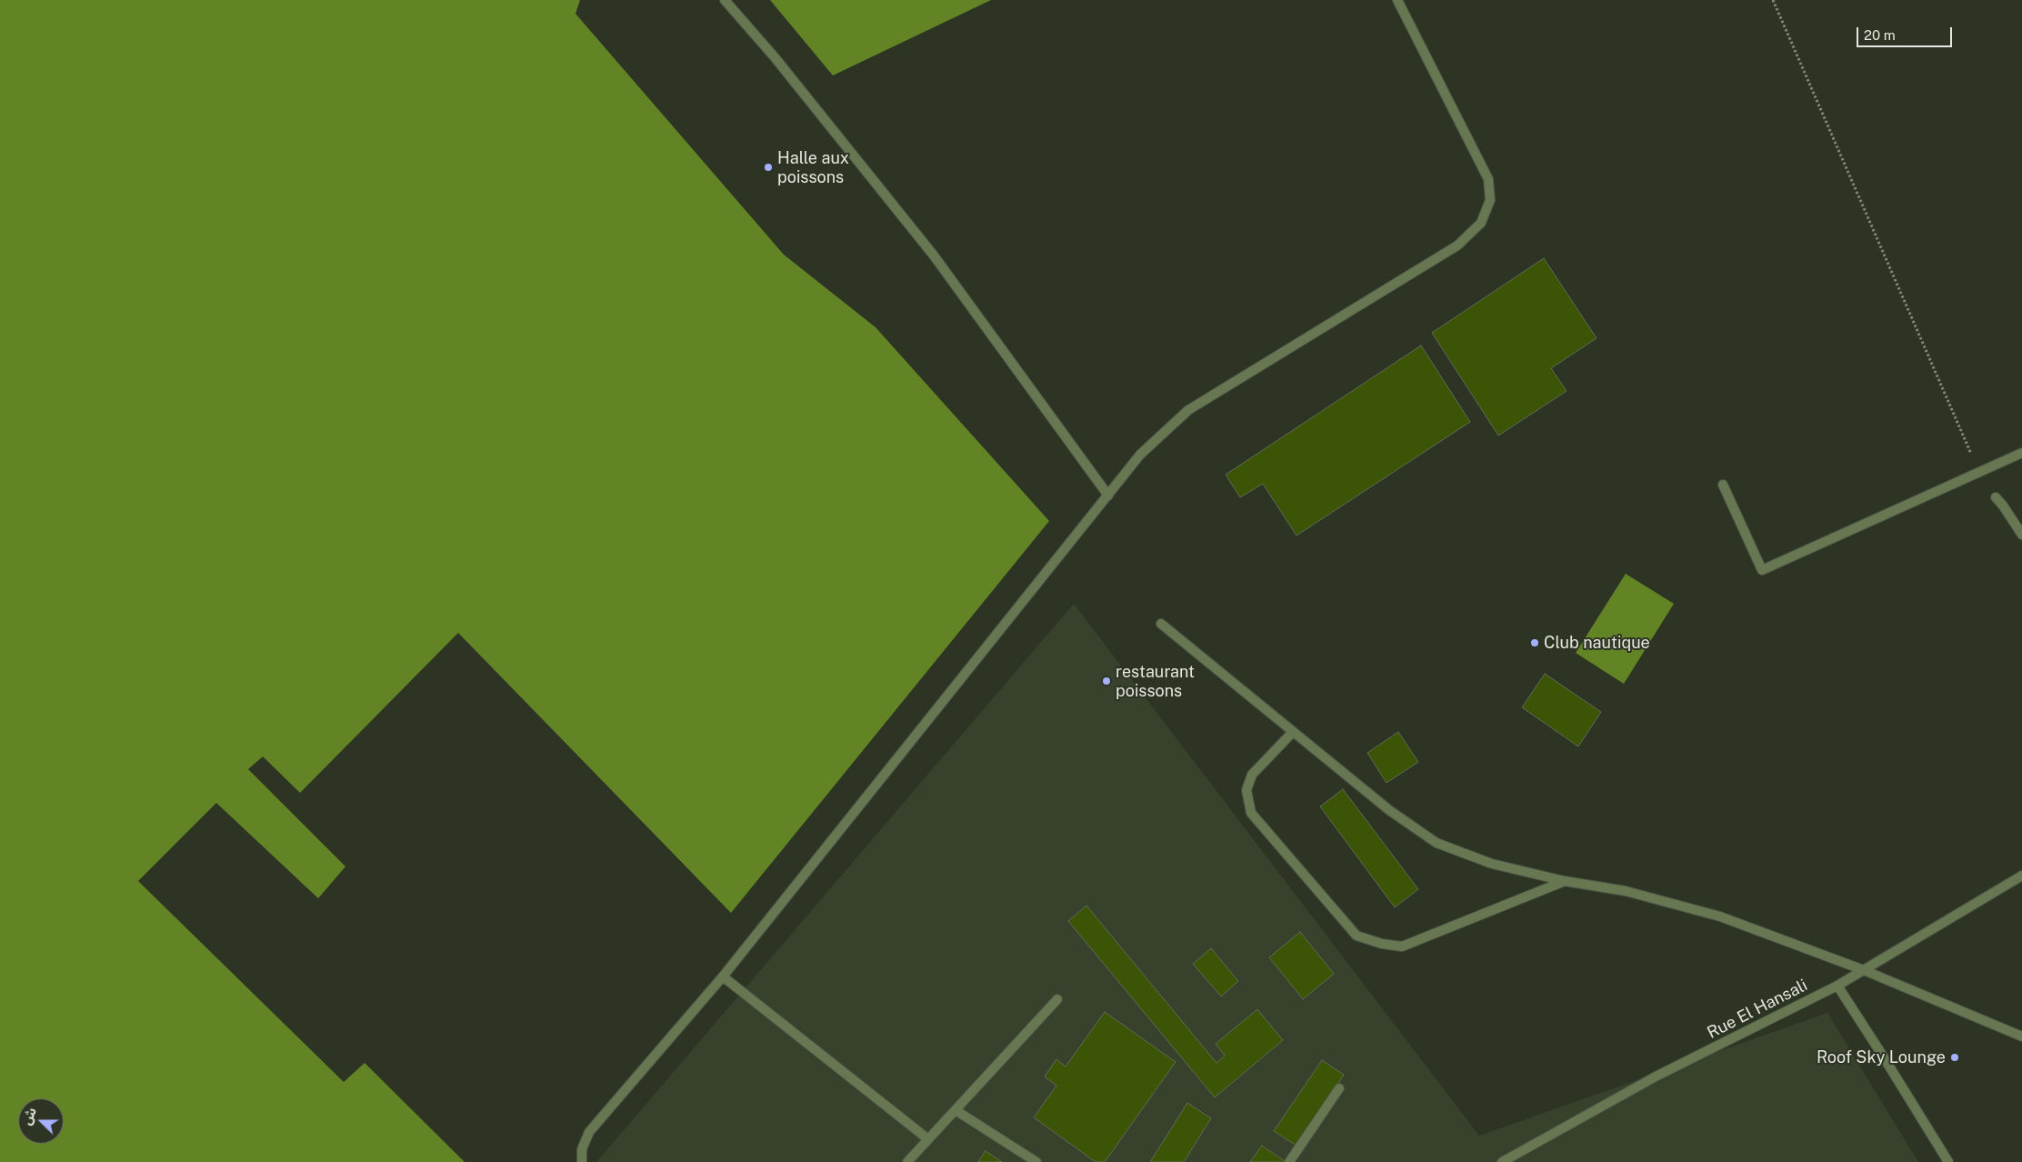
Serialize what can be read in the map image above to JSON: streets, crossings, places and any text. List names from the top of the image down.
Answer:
{
  "streets": {
    "street": ["Rue El Hansali"]
  },
  "places": [
    "Halle aux poissons",
    "Club nautique",
    "restaurant poissons",
    "Roof Sky Lounge"
  ],
  "scale_bar": "20 m",
  "north": "left"
}
